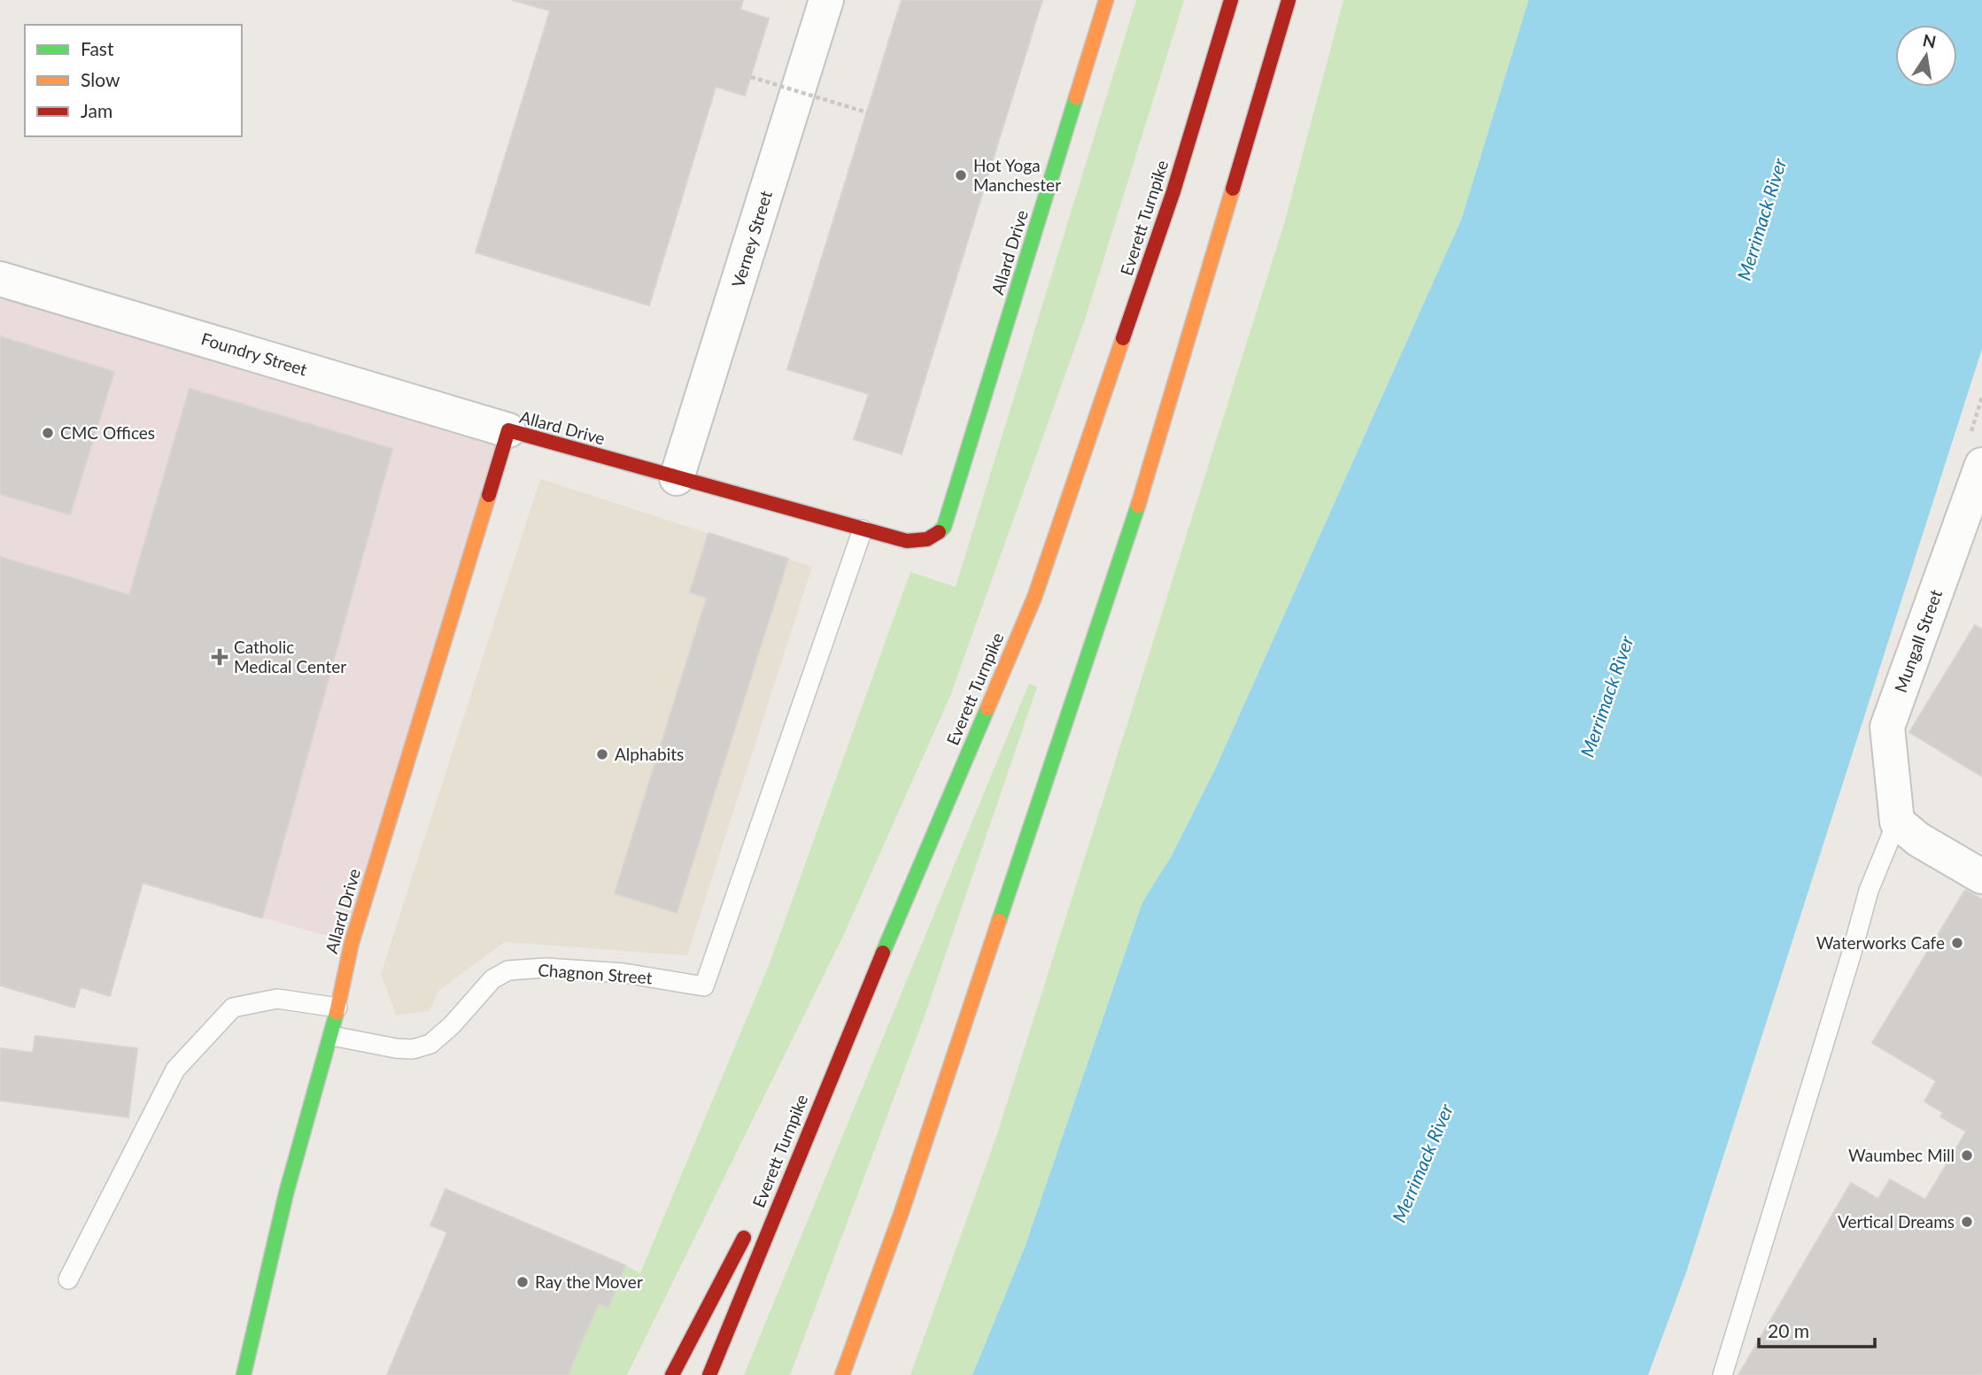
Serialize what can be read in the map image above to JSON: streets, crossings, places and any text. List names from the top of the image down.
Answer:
{
  "streets": {
    "main road": ["Everett Turnpike", "Allard Drive"],
    "street": ["Verney Street", "Foundry Street", "Mungall Street"],
    "lane": ["Chagnon Street"]
  },
  "crossings": [
    ["Verney Street", "Allard Drive"],
    ["Allard Drive", "Foundry Street"],
    ["Allard Drive", "Chagnon Street"]
  ],
  "water": ["Merrimack River"],
  "places": {
    "other": [
      "Hot Yoga Manchester",
      "CMC Offices",
      "Alphabits",
      "Waterworks Cafe",
      "Waumbec Mill",
      "Vertical Dreams",
      "Ray the Mover"
    ],
    "health": ["Catholic Medical Center"]
  },
  "legend": ["Fast", "Slow", "Jam"],
  "scale_bar": "20 m",
  "north": "top"
}
